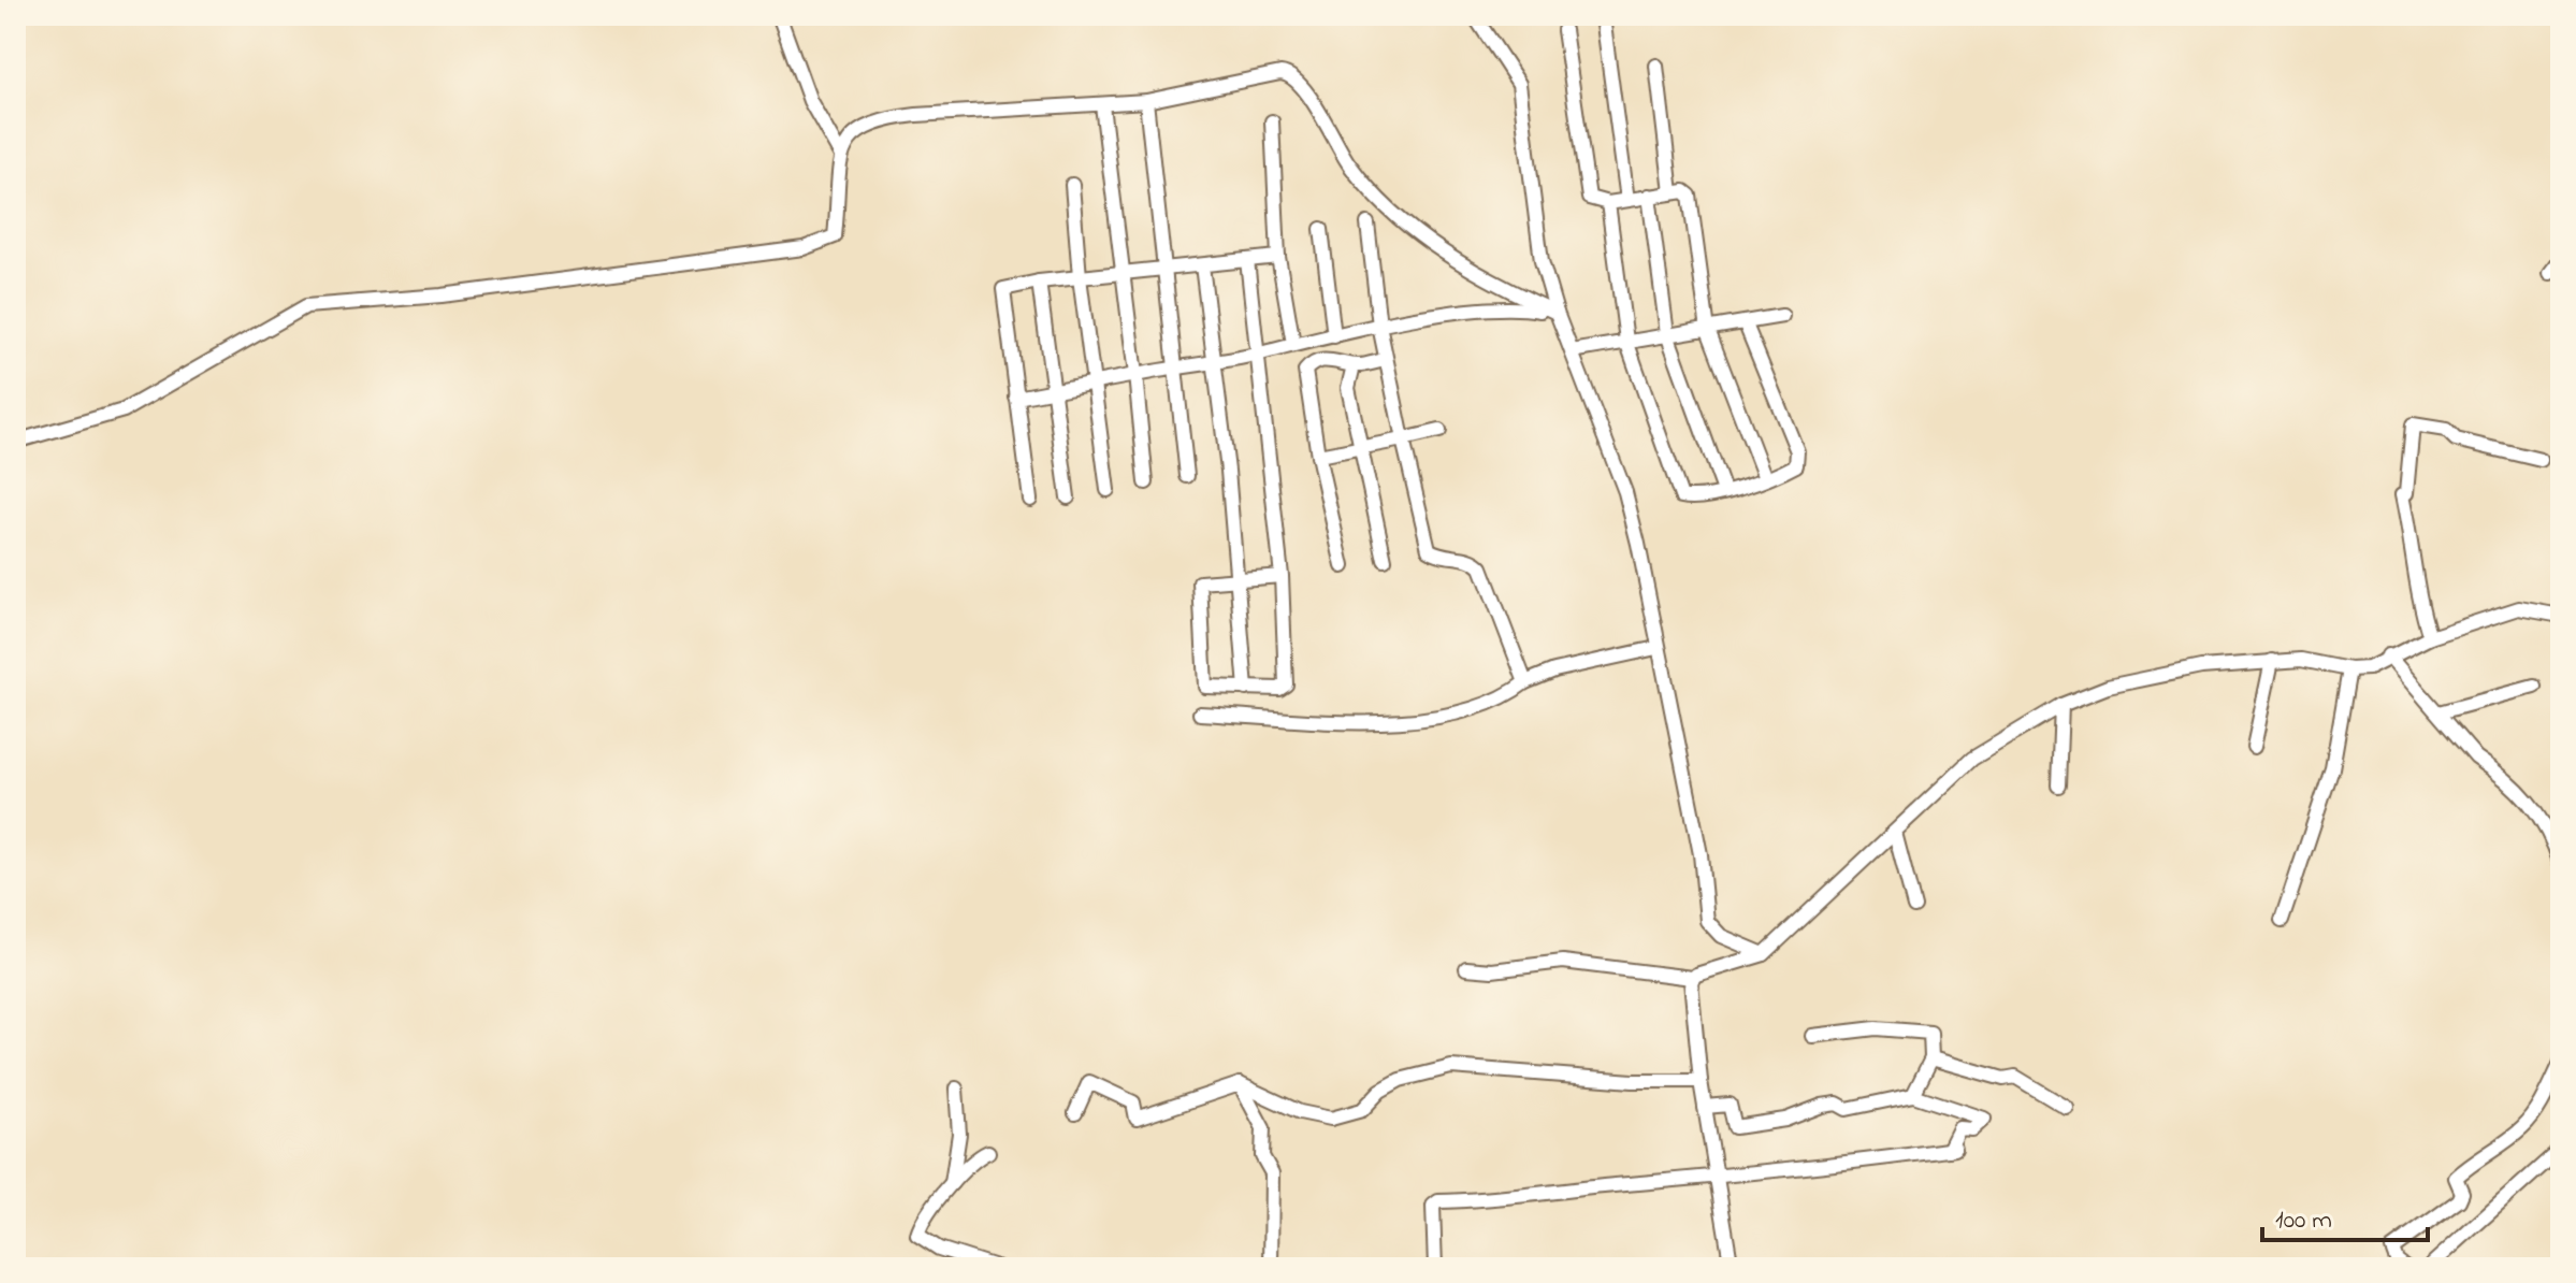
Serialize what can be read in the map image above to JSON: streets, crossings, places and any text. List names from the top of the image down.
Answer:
{
  "scale_bar": "100 m"
}
